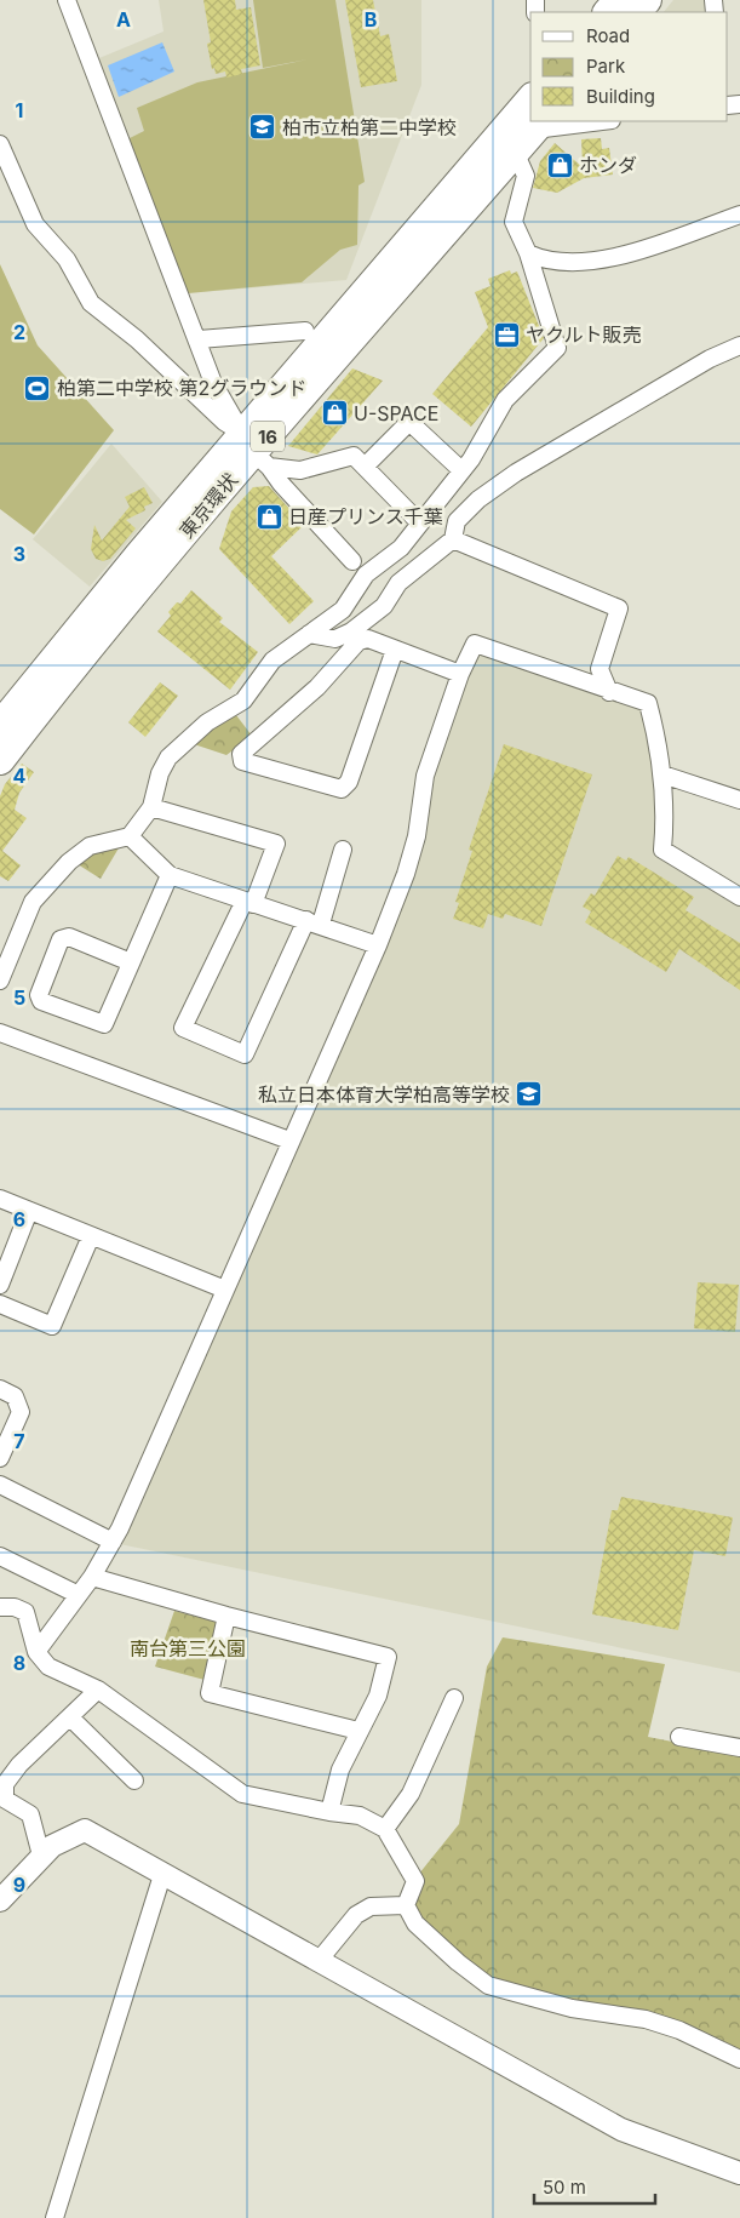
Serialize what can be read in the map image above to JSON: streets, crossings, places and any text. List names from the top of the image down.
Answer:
{
  "streets": {
    "highway": ["16", "東京環状"]
  },
  "parks": ["南台第三公園"],
  "places": {
    "school or university": ["柏市立柏第二中学校", "私立日本体育大学柏高等学校"],
    "shop": ["ホンダ", "U-SPACE", "日産プリンス千葉"],
    "office": ["ヤクルト販売"],
    "sports": ["柏第二中学校 第2グラウンド"]
  },
  "legend": ["Road", "Park", "Building"],
  "scale_bar": "50 m",
  "grid": {
    "columns": ["A", "B"],
    "rows": [
      "1",
      "2",
      "3",
      "4",
      "5",
      "6",
      "7",
      "8",
      "9"
    ]
  }
}
